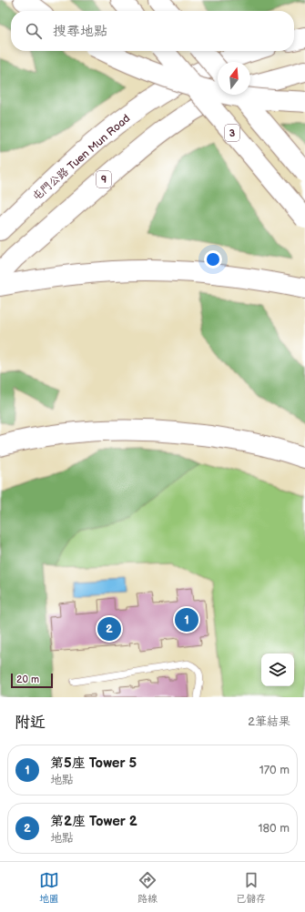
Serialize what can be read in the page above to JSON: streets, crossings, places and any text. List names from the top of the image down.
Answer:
{
  "streets": {
    "highway": ["3", "屯門公路 Tuen Mun Road", "9"]
  },
  "scale_bar": "20 m",
  "north": "top",
  "page": {
    "search": "搜尋地點",
    "pins": ["1", "2"],
    "scale": "20 m",
    "heading": ["附近", "2筆結果"],
    "list": [
      {
        "mark": "1",
        "name": "第5座 Tower 5",
        "note": "地點",
        "value": "170 m"
      },
      {
        "mark": "2",
        "name": "第2座 Tower 2",
        "note": "地點",
        "value": "180 m"
      }
    ],
    "nav": ["地圖", "路線", "已儲存"]
  }
}
